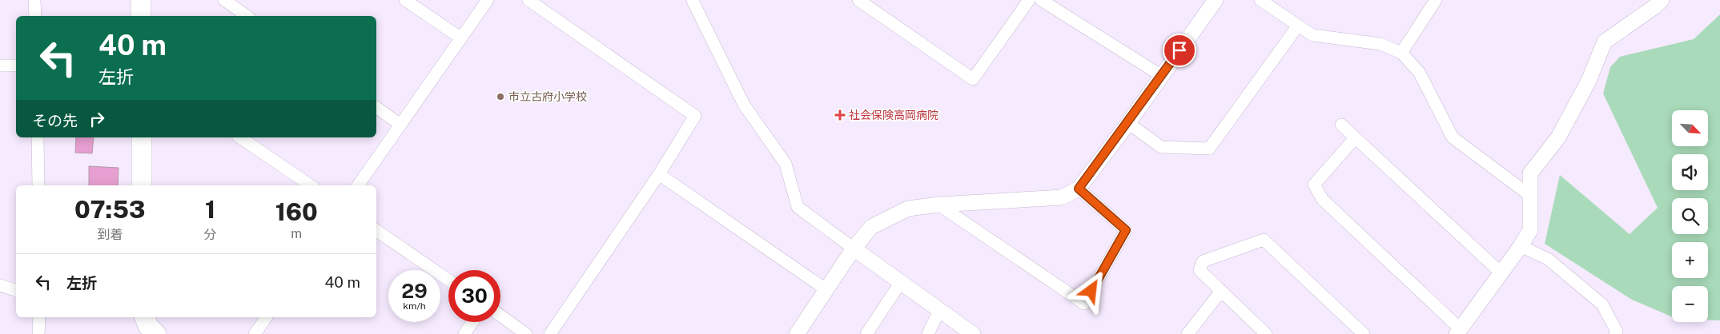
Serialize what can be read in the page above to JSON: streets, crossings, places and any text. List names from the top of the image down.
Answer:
{
  "places": {
    "other": ["市立古府小学校"],
    "health": ["社会保険高岡病院"]
  },
  "north": "bottom right",
  "page": {
    "turn": ["40 m", "左折"],
    "then": "その先",
    "map_buttons": ["+", "−"],
    "eta": [
      "07:53",
      "到着",
      "1",
      "分",
      "160",
      "m"
    ],
    "list": [
      {
        "name": "左折",
        "value": "40 m"
      }
    ],
    "speed": "29 km/h",
    "limit": "30"
  }
}
